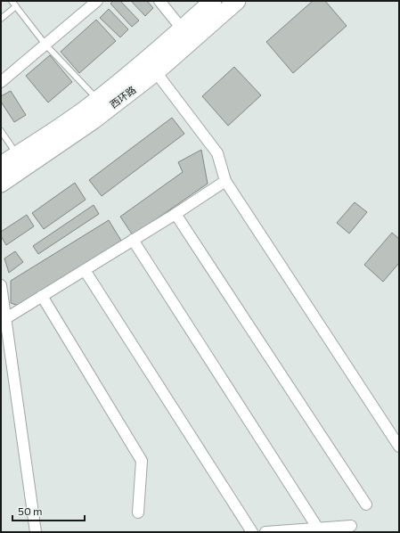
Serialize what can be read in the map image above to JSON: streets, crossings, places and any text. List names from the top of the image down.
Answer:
{
  "streets": {
    "main road": ["西环路"]
  },
  "scale_bar": "50 m"
}
